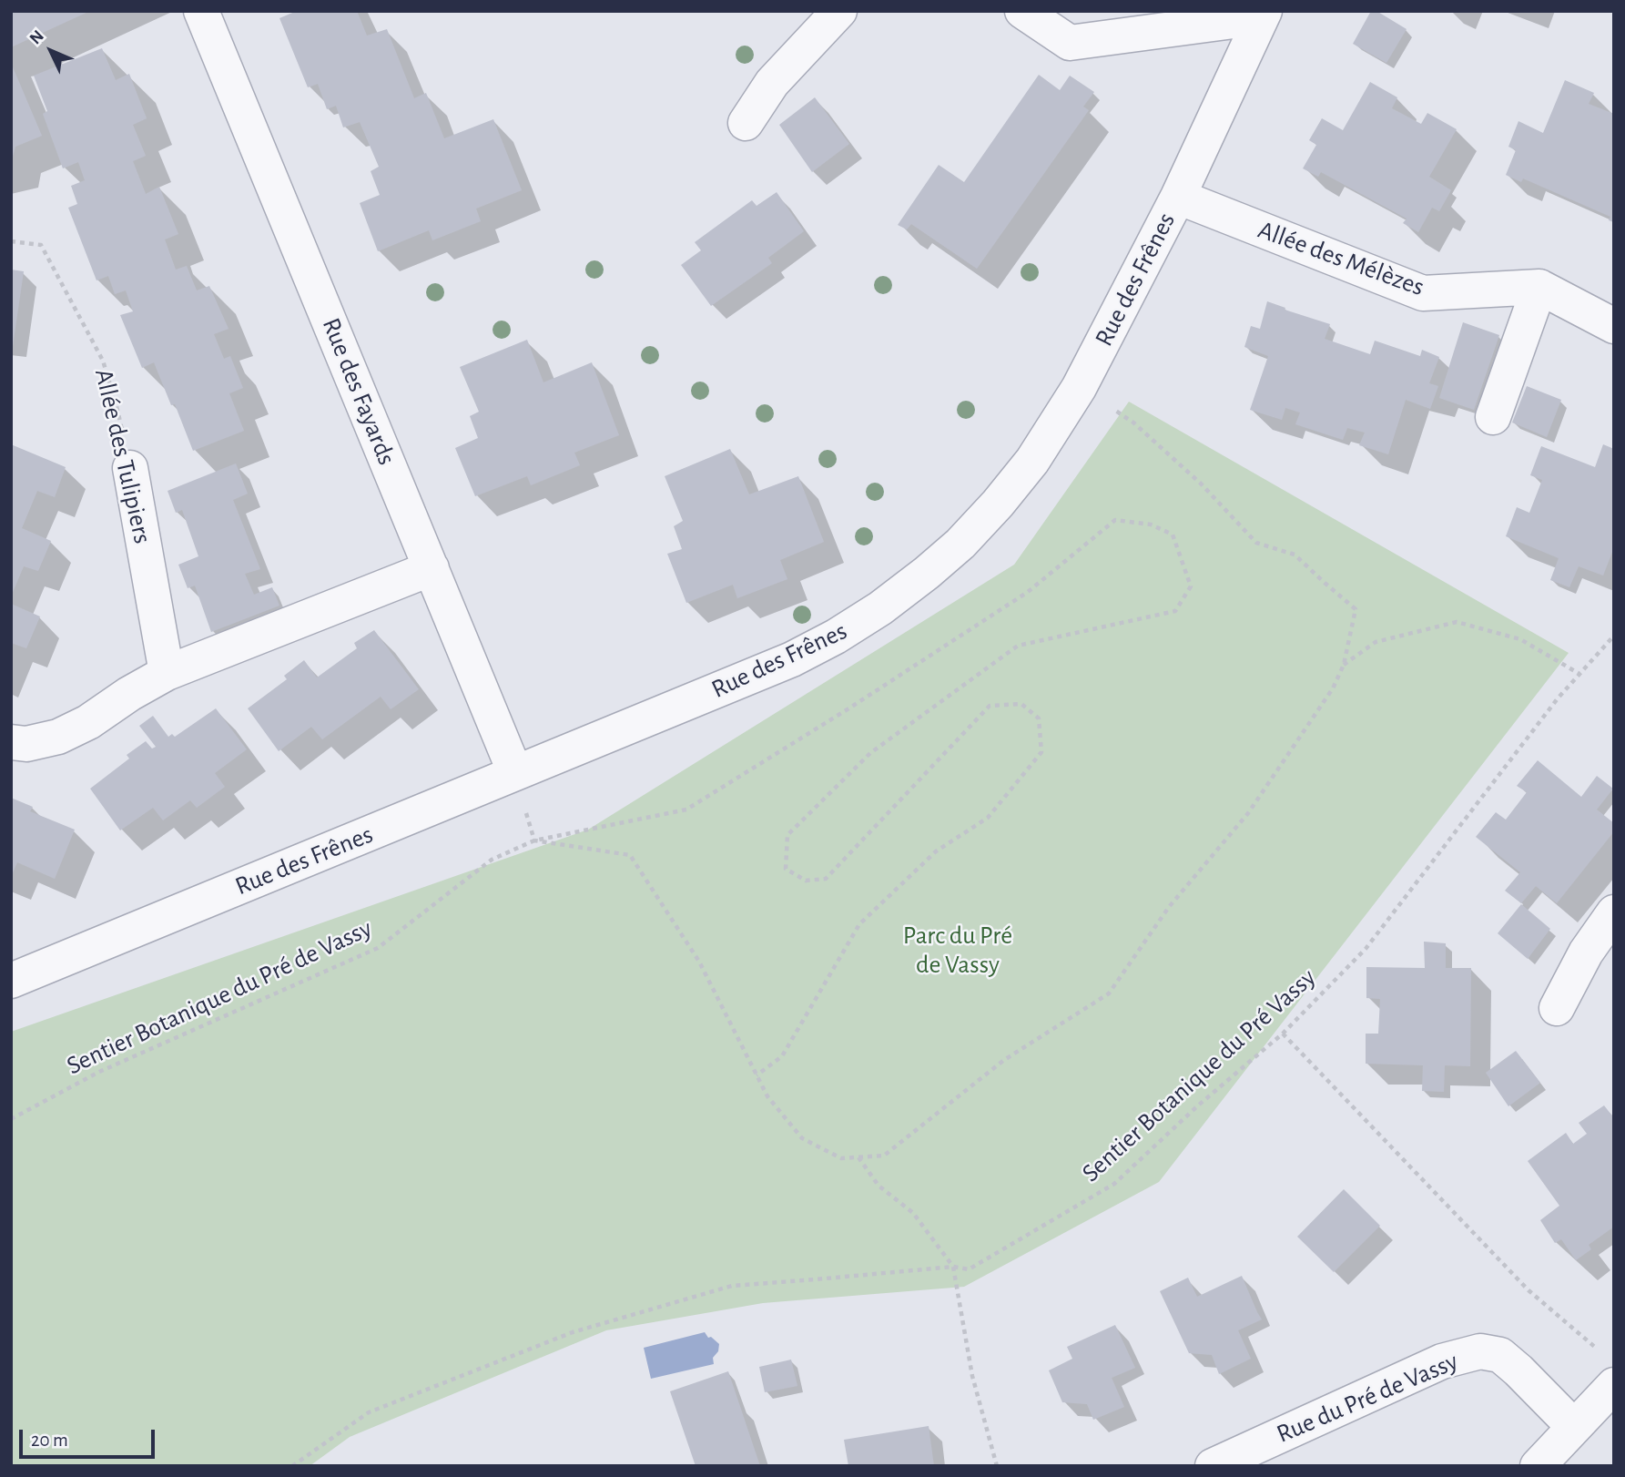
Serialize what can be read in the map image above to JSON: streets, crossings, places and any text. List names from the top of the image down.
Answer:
{
  "streets": {
    "street": [
      "Allée des Mélèzes",
      "Rue des Frênes",
      "Rue des Fayards",
      "Allée des Tulipiers",
      "Rue du Pré de Vassy"
    ],
    "path": ["Sentier Botanique du Pré de Vassy", "Sentier Botanique du Pré Vassy"]
  },
  "crossings": [
    ["Allée des Mélèzes", "Rue des Frênes"],
    ["Rue des Frênes", "Rue des Fayards"]
  ],
  "parks": ["Parc du Pré de Vassy"],
  "scale_bar": "20 m",
  "north": "top left"
}
